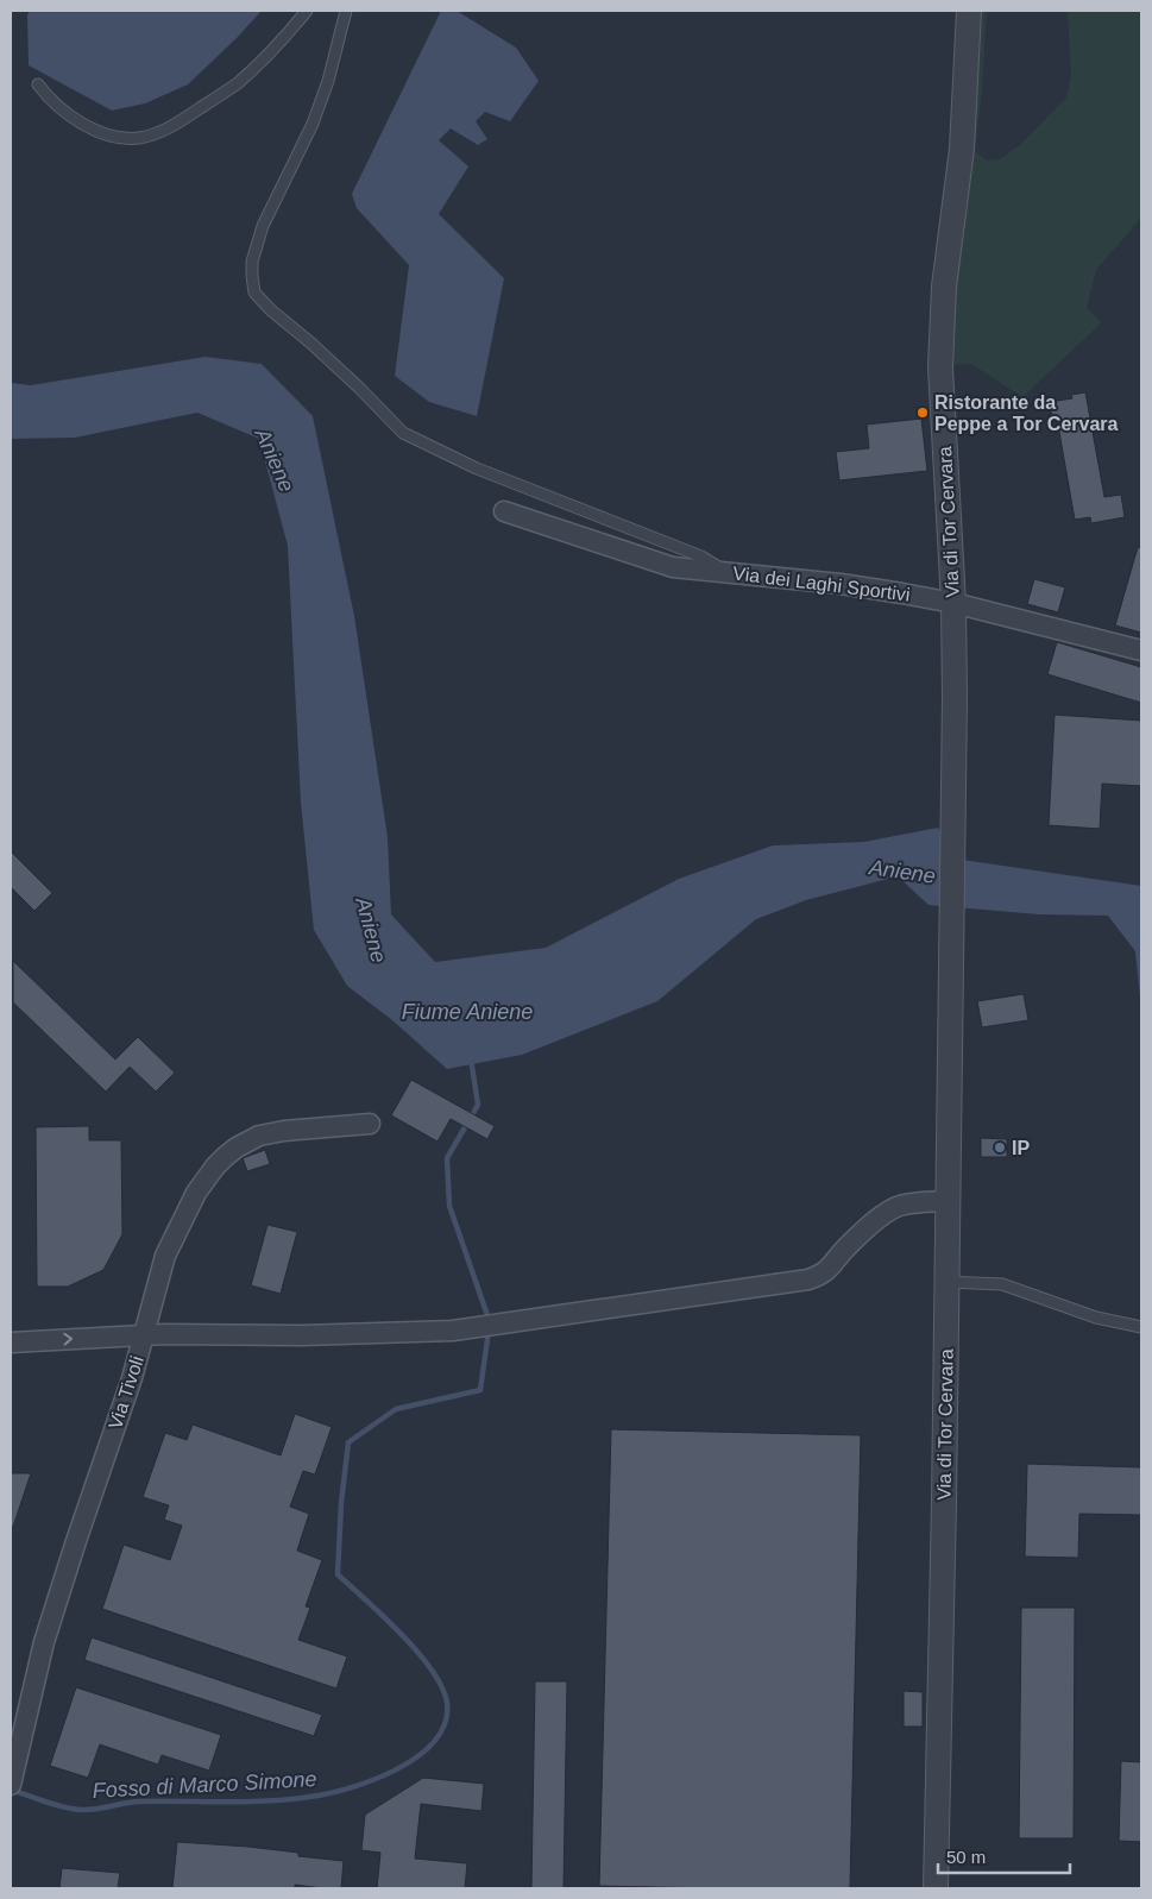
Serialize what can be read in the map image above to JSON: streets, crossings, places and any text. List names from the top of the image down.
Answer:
{
  "streets": {
    "street": ["Via di Tor Cervara", "Via dei Laghi Sportivi", "Via Tivoli"]
  },
  "crossings": [
    ["Via di Tor Cervara", "Via dei Laghi Sportivi"]
  ],
  "water": ["Aniene", "Fiume Aniene", "Fosso di Marco Simone"],
  "places": ["Ristorante da Peppe a Tor Cervara", "IP"],
  "scale_bar": "50 m"
}
